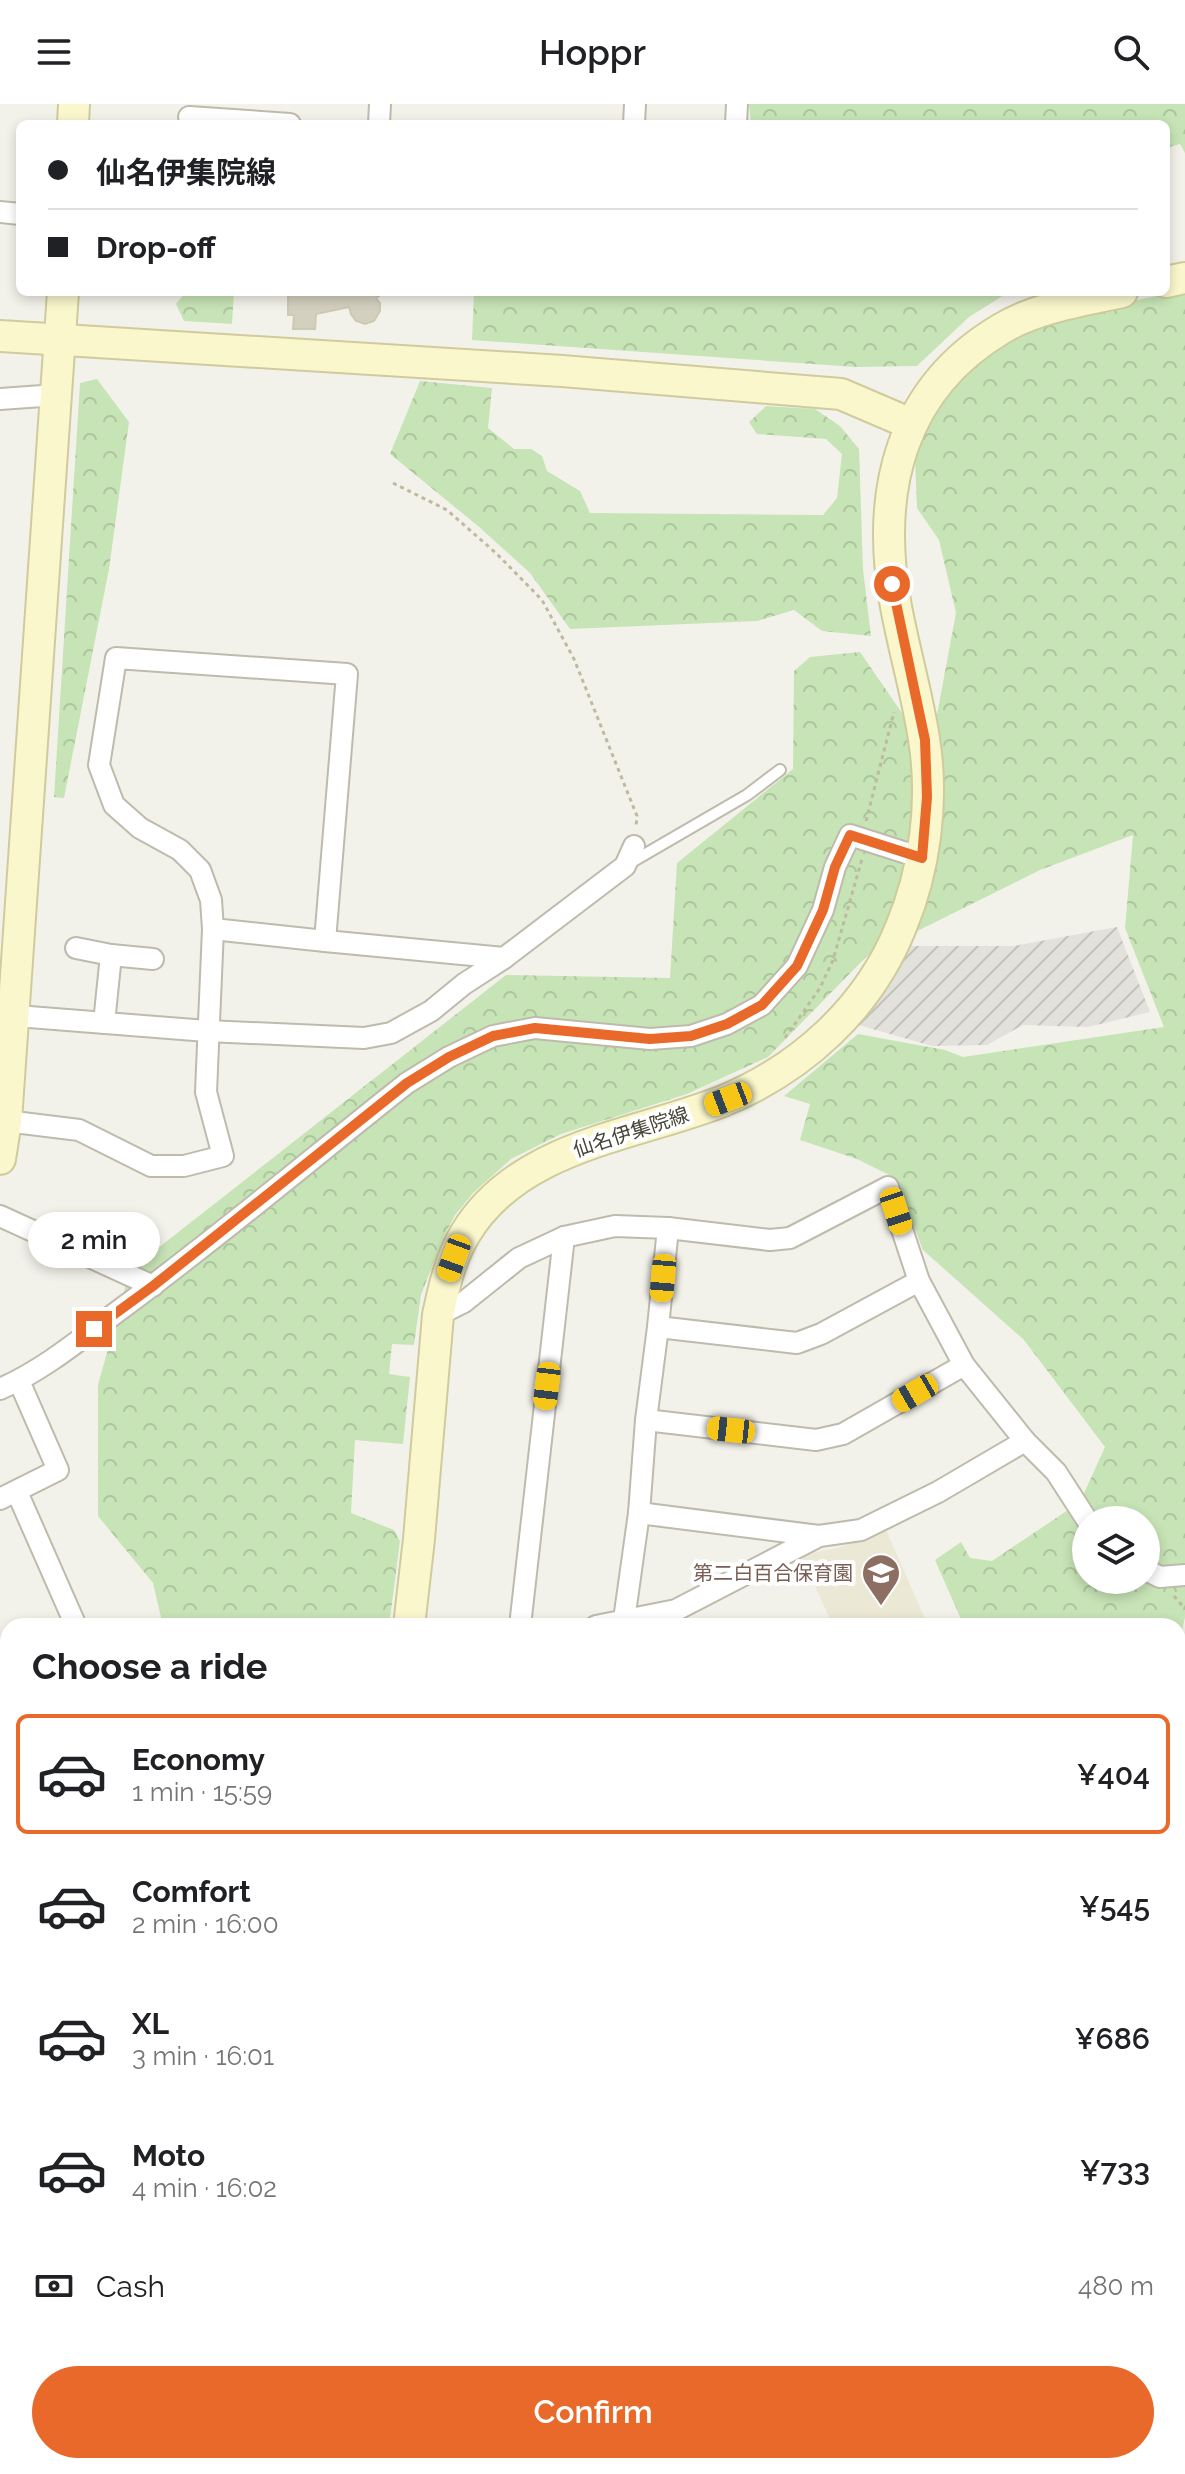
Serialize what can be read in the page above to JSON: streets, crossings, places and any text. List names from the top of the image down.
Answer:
{
  "streets": {
    "street": ["仙名伊集院線"]
  },
  "places": {
    "school or university": ["第二白百合保育園"]
  },
  "page": {
    "header": "Hoppr",
    "banner": ["仙名伊集院線", "Drop-off"],
    "bubble": "2 min",
    "heading": "Choose a ride",
    "list": [
      {
        "name": "Economy",
        "note": "1 min · 15:59",
        "value": "¥404"
      },
      {
        "name": "Comfort",
        "note": "2 min · 16:00",
        "value": "¥545"
      },
      {
        "name": "XL",
        "note": "3 min · 16:01",
        "value": "¥686"
      },
      {
        "name": "Moto",
        "note": "4 min · 16:02",
        "value": "¥733"
      }
    ],
    "pay": ["Cash", "480 m"],
    "buttons": "Confirm"
  }
}
